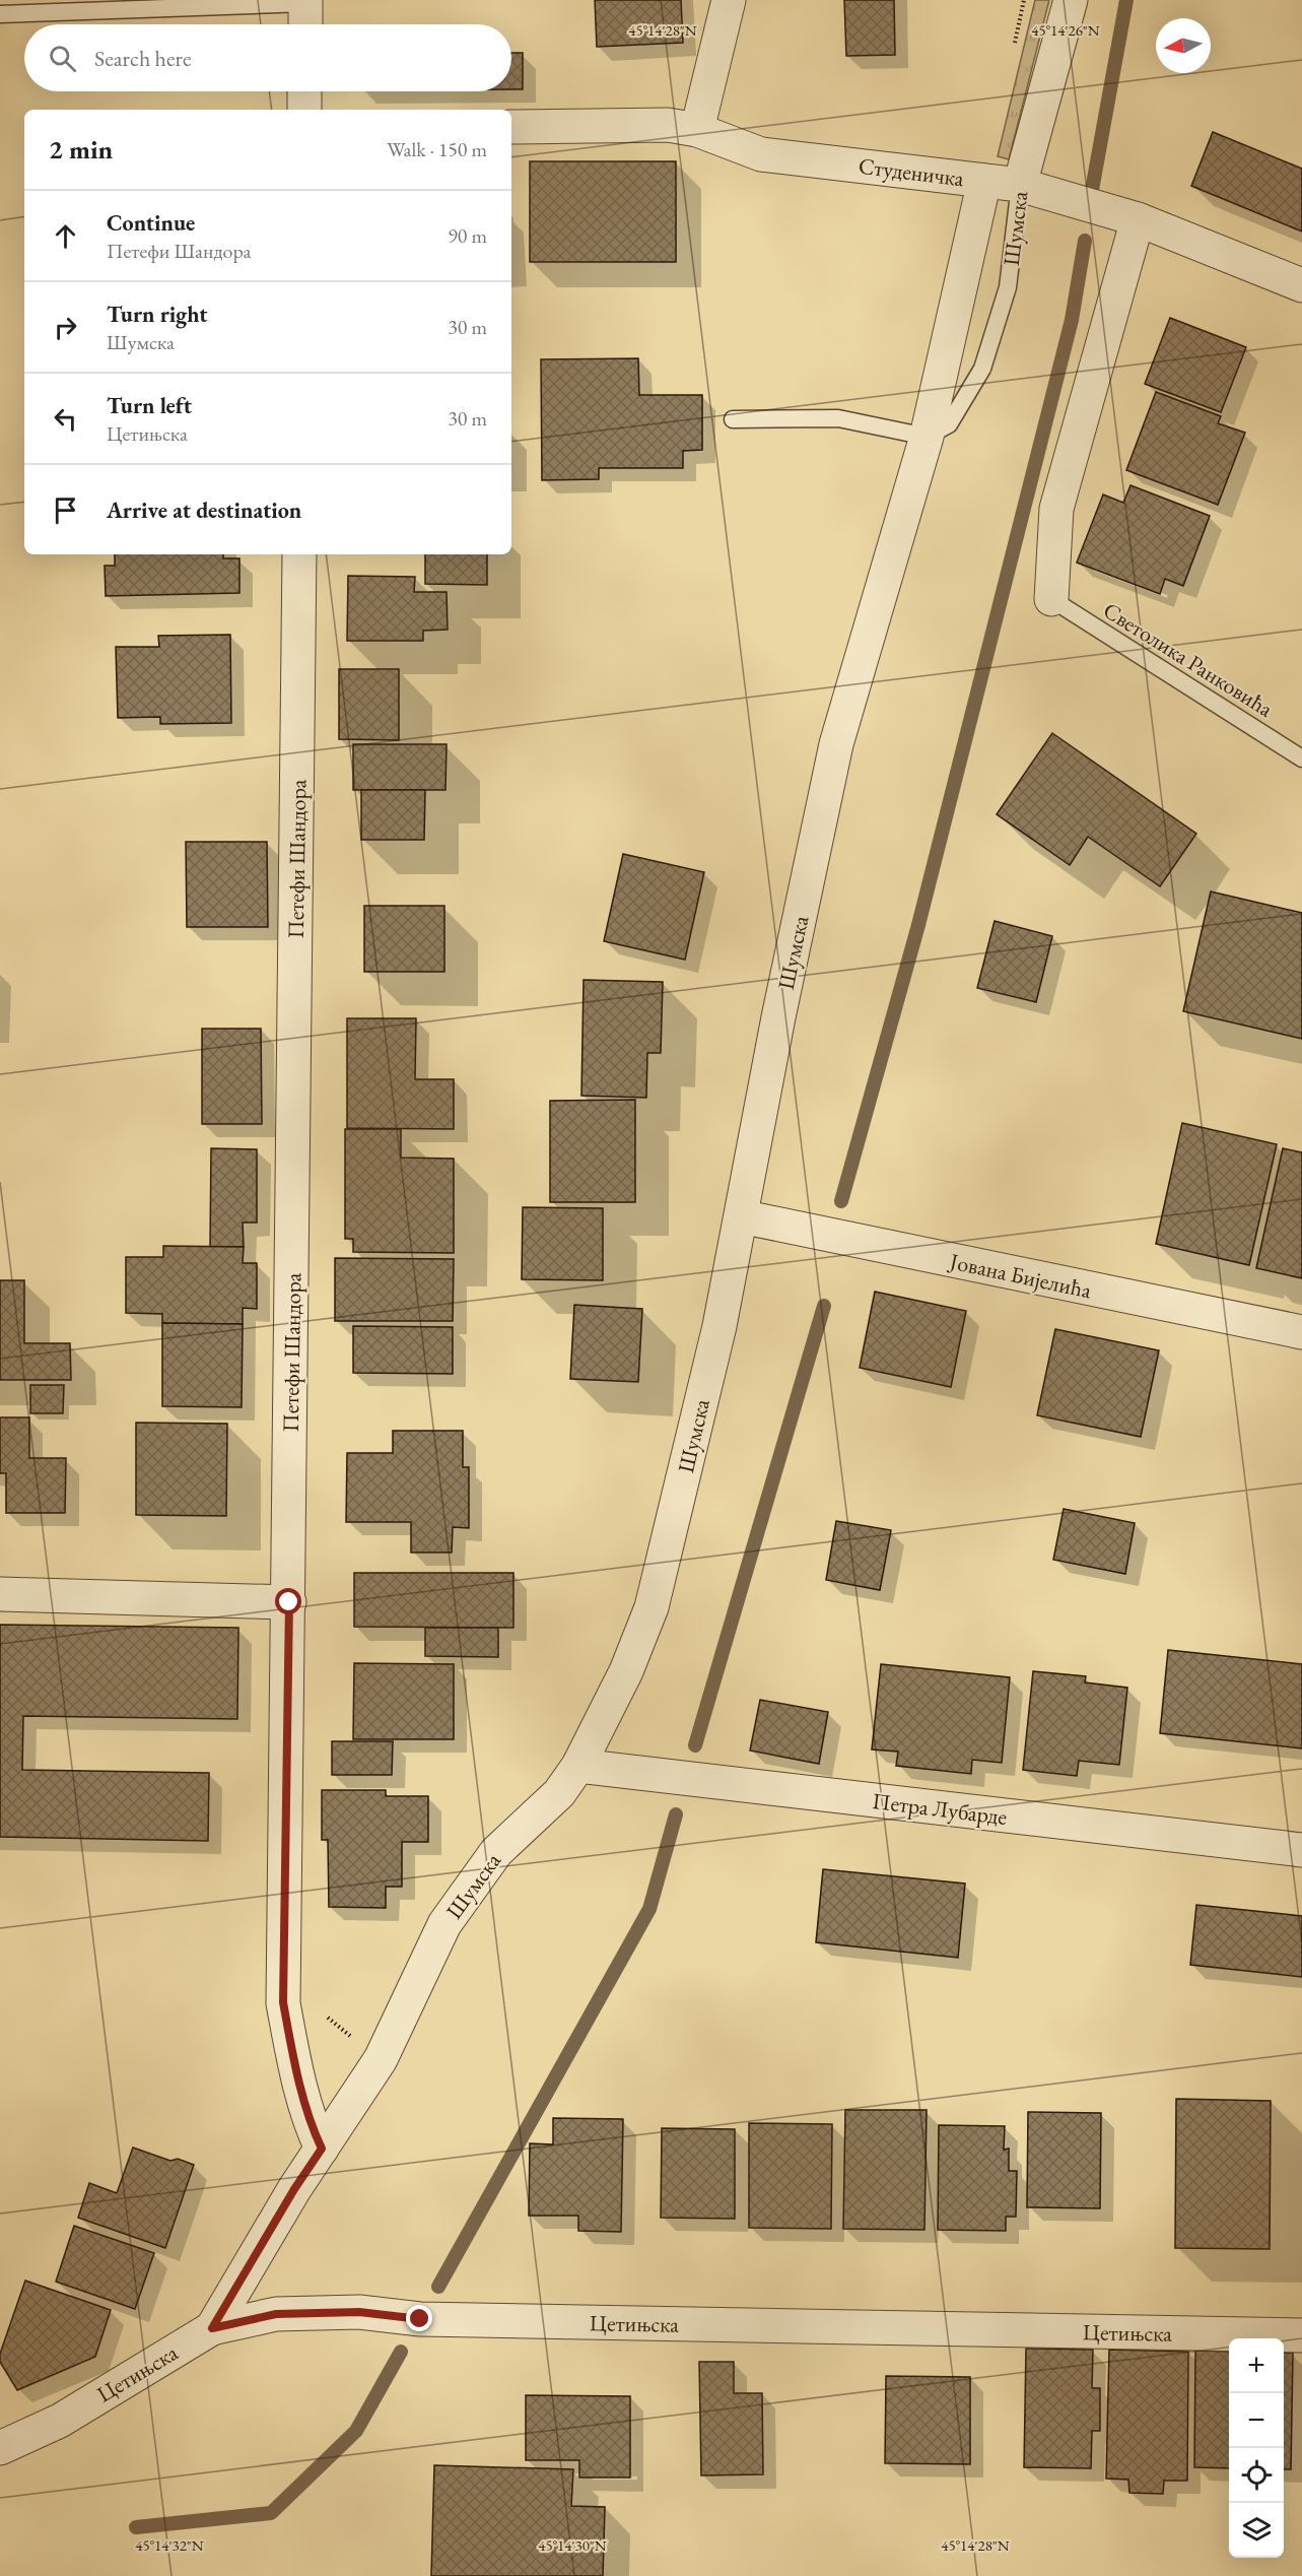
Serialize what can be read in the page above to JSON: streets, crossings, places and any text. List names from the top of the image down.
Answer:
{
  "streets": {
    "street": [
      "Студеничка",
      "Шумска",
      "Петефи Шандора",
      "Јована Бијелића",
      "Петра Лубарде",
      "Цетињска"
    ],
    "lane": ["Светолика Ранковића"]
  },
  "crossings": [
    ["Студеничка", "Шумска"],
    ["Шумска", "Петефи Шандора"],
    ["Шумска", "Јована Бијелића"],
    ["Шумска", "Петра Лубарде"],
    ["Шумска", "Цетињска"]
  ],
  "north": "left",
  "page": {
    "search": "Search here",
    "heading": ["2 min", "Walk · 150 m"],
    "list": [
      ["Continue", "Петефи Шандора", "90 m"],
      ["Turn right", "Шумска", "30 m"],
      ["Turn left", "Цетињска", "30 m"],
      "Arrive at destination"
    ],
    "map_buttons": ["+", "−"]
  },
  "coordinates": [
    "45°14'28\"N",
    "45°14'26\"N",
    "45°14'32\"N",
    "45°14'30\"N"
  ]
}
